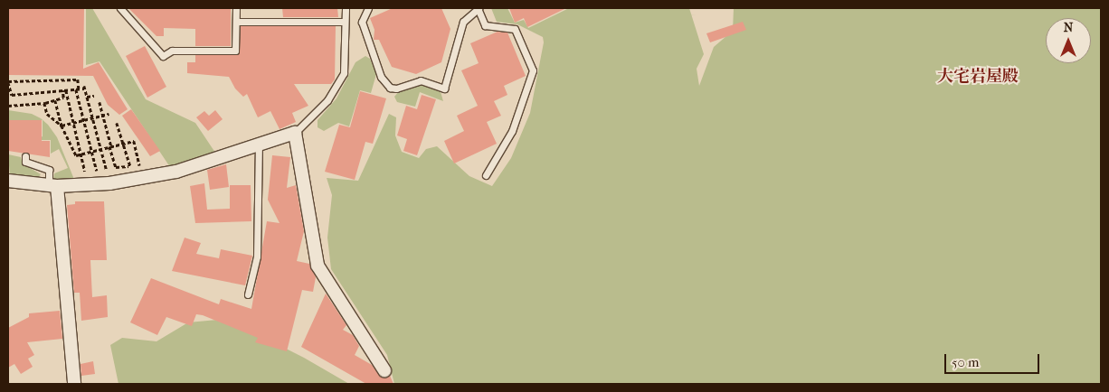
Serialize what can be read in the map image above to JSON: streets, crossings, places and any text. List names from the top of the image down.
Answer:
{
  "districts": ["大宅岩屋殿"],
  "scale_bar": "50 m",
  "north": "top"
}
